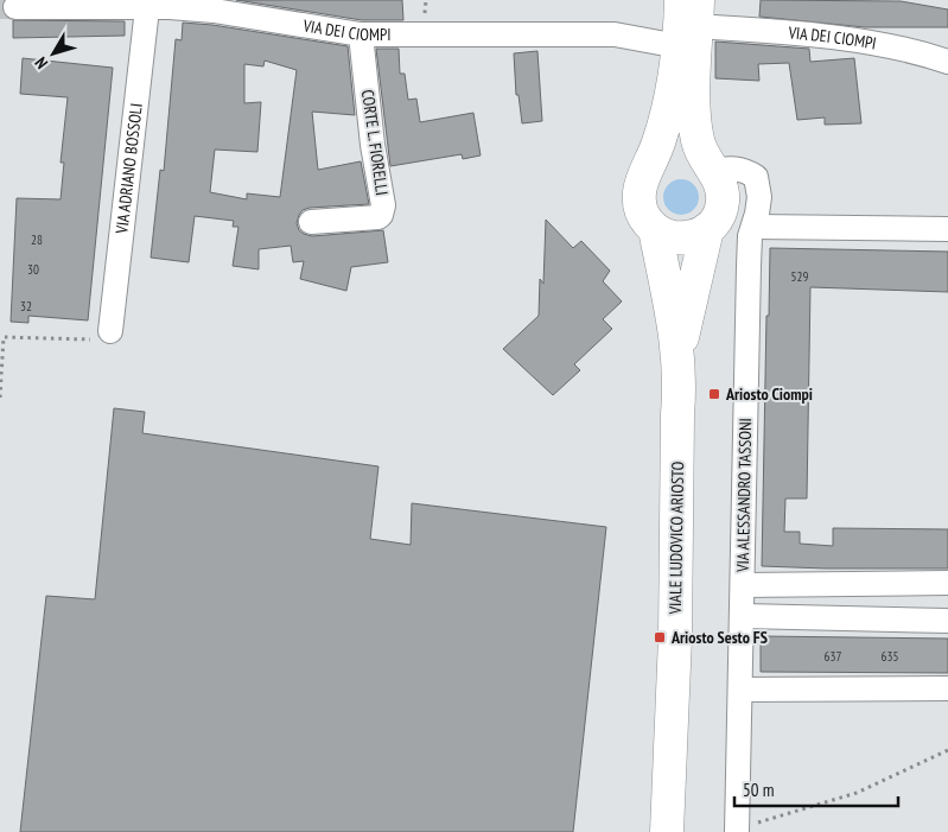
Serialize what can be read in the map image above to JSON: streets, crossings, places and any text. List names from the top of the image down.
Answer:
{
  "streets": {
    "street": [
      "VIA DEI CIOMPI",
      "CORTE L. FIORELLI",
      "VIA ADRIANO BOSSOLI",
      "VIA ALESSANDRO TASSONI",
      "VIALE LUDOVICO ARIOSTO"
    ]
  },
  "crossings": [
    ["VIA DEI CIOMPI", "CORTE L. FIORELLI"],
    ["VIA DEI CIOMPI", "VIA ADRIANO BOSSOLI"],
    ["VIA DEI CIOMPI", "VIALE LUDOVICO ARIOSTO"],
    ["VIA ALESSANDRO TASSONI", "VIALE LUDOVICO ARIOSTO"]
  ],
  "places": {
    "transit": ["Ariosto Ciompi", "Ariosto Sesto FS"]
  },
  "house_numbers": [
    "28",
    "30",
    "529",
    "32",
    "637",
    "635"
  ],
  "scale_bar": "50 m",
  "north": "bottom left"
}
